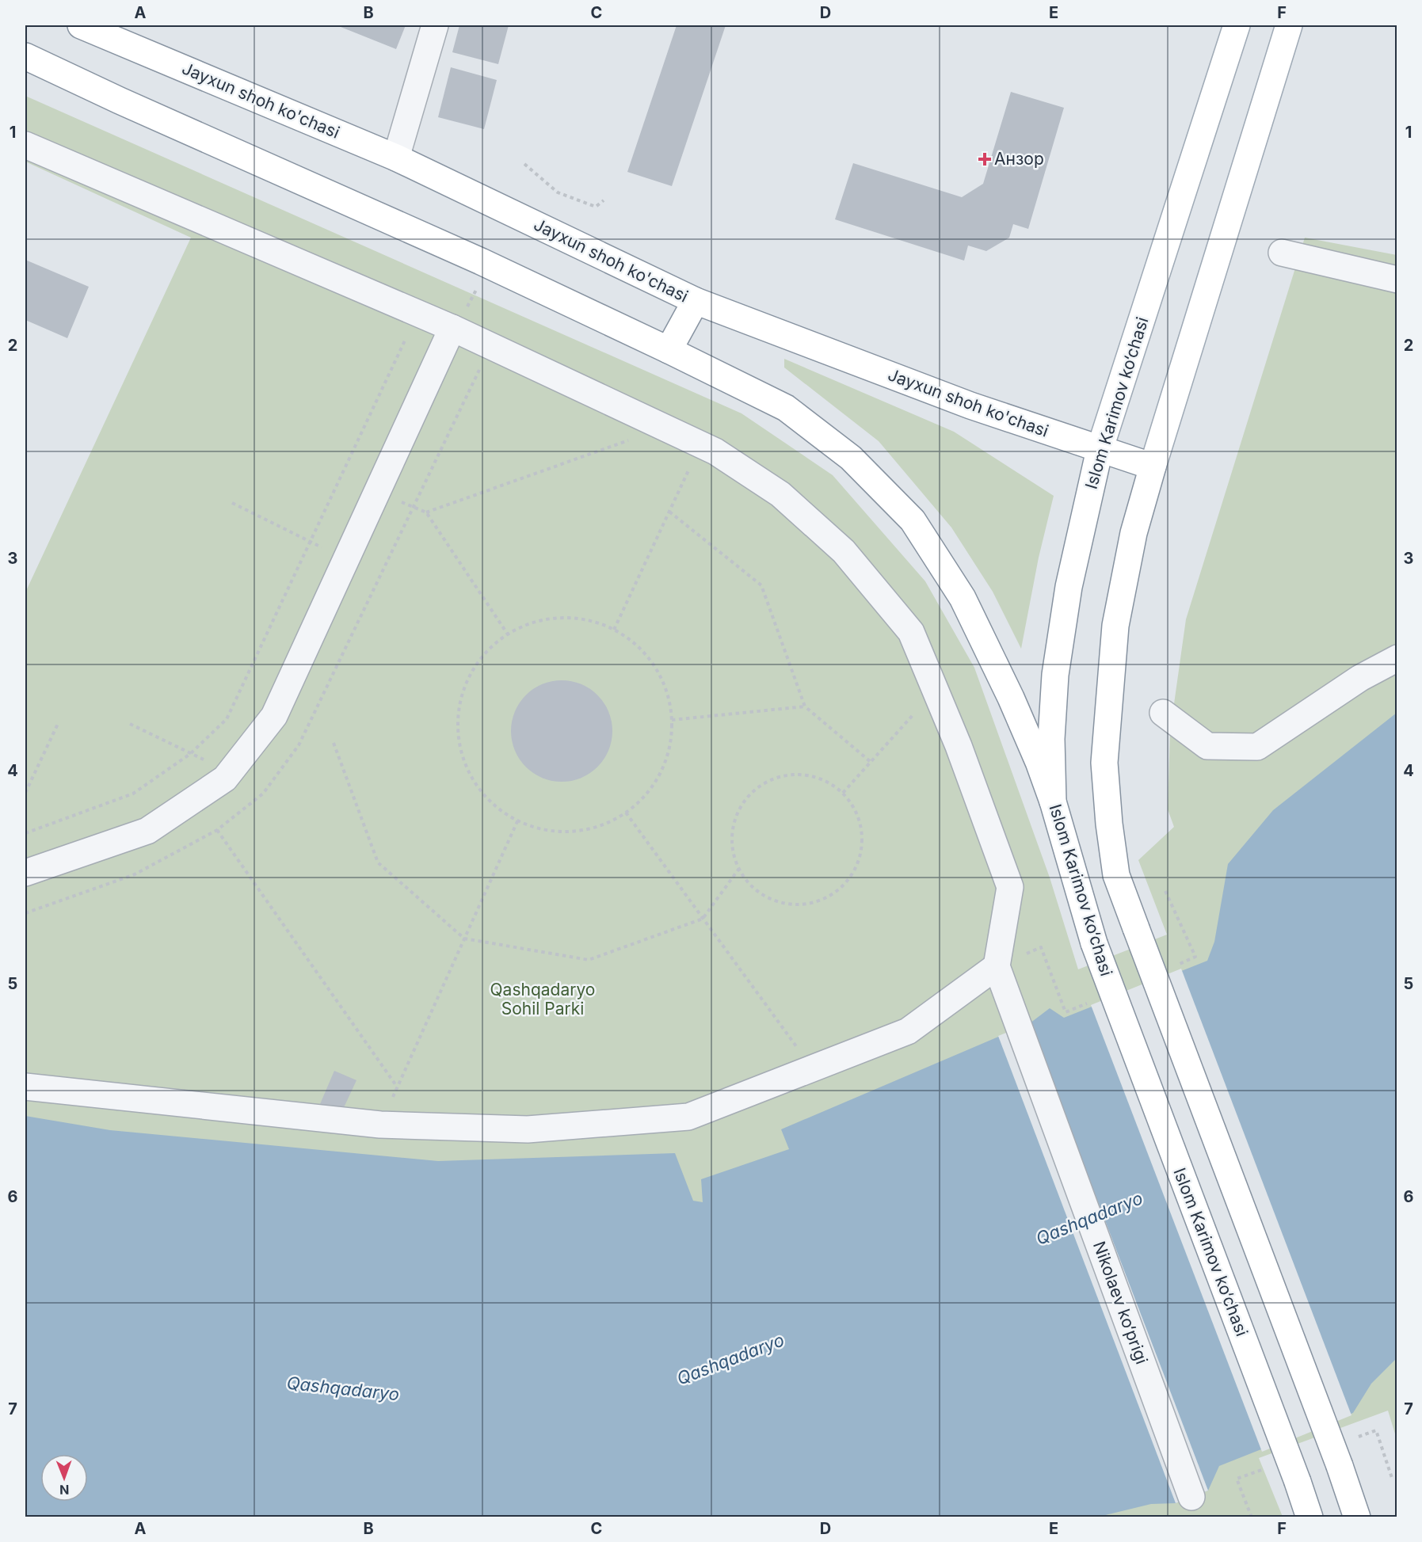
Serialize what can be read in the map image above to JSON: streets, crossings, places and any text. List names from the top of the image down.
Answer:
{
  "streets": {
    "main road": ["Jayxun shoh ko'chasi", "Islom Karimov ko‘chasi"],
    "street": ["Nikolaev ko‘prigi"]
  },
  "crossings": [
    ["Jayxun shoh ko'chasi", "Islom Karimov ko‘chasi"]
  ],
  "water": ["Qashqadaryo"],
  "parks": ["Qashqadaryo Sohil Parki"],
  "places": {
    "health": ["Анзор"]
  },
  "north": "bottom",
  "grid": {
    "columns": [
      "A",
      "B",
      "C",
      "D",
      "E",
      "F"
    ],
    "rows": [
      "1",
      "2",
      "3",
      "4",
      "5",
      "6",
      "7"
    ]
  }
}
